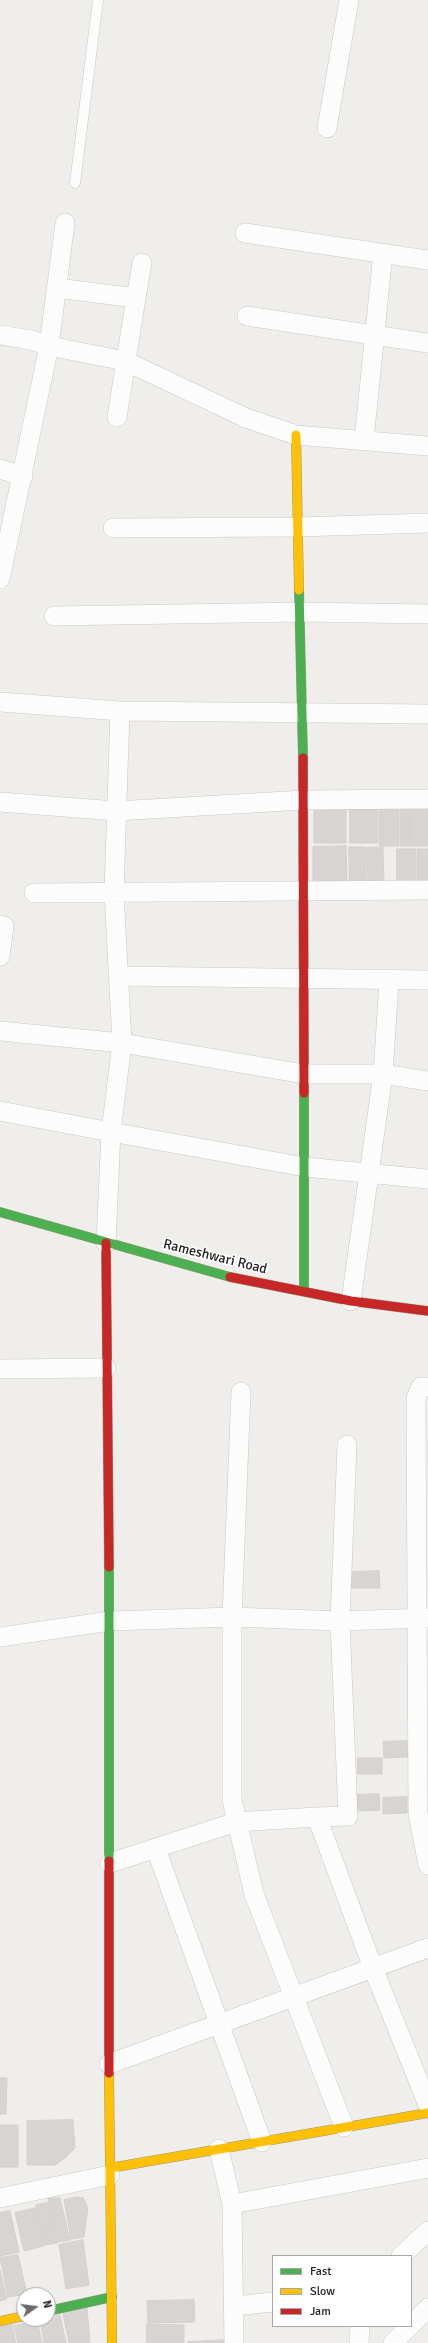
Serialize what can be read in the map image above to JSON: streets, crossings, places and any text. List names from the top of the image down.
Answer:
{
  "streets": {
    "street": ["Rameshwari Road"]
  },
  "legend": ["Fast", "Slow", "Jam"],
  "north": "right"
}
